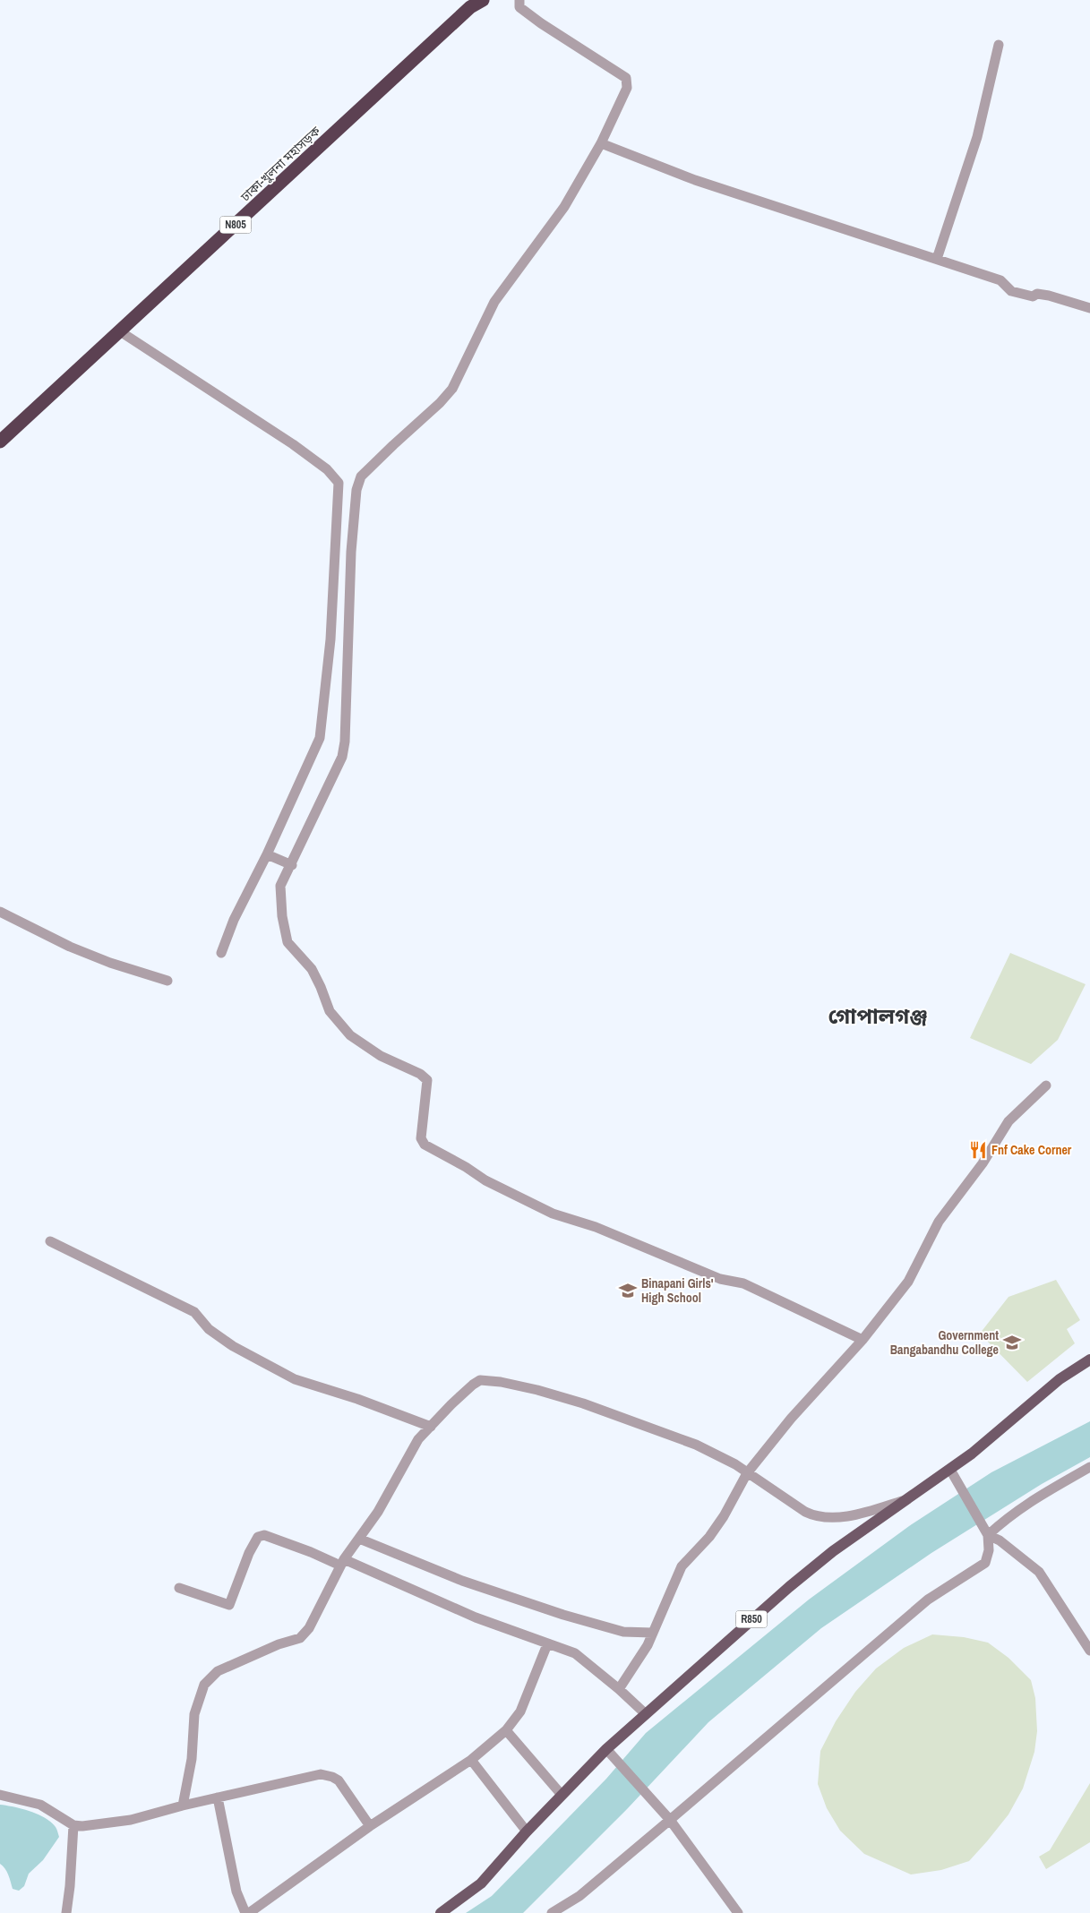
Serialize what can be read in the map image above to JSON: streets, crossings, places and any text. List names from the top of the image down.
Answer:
{
  "streets": {
    "highway": ["ঢাকা-খুলনা মহাসড়ক", "N805"],
    "main road": ["R850"]
  },
  "districts": ["গোপালগঞ্জ"],
  "places": {
    "restaurant": ["Fnf Cake Corner"],
    "school or university": ["Binapani Girls' High School", "Government Bangabandhu College"]
  }
}
